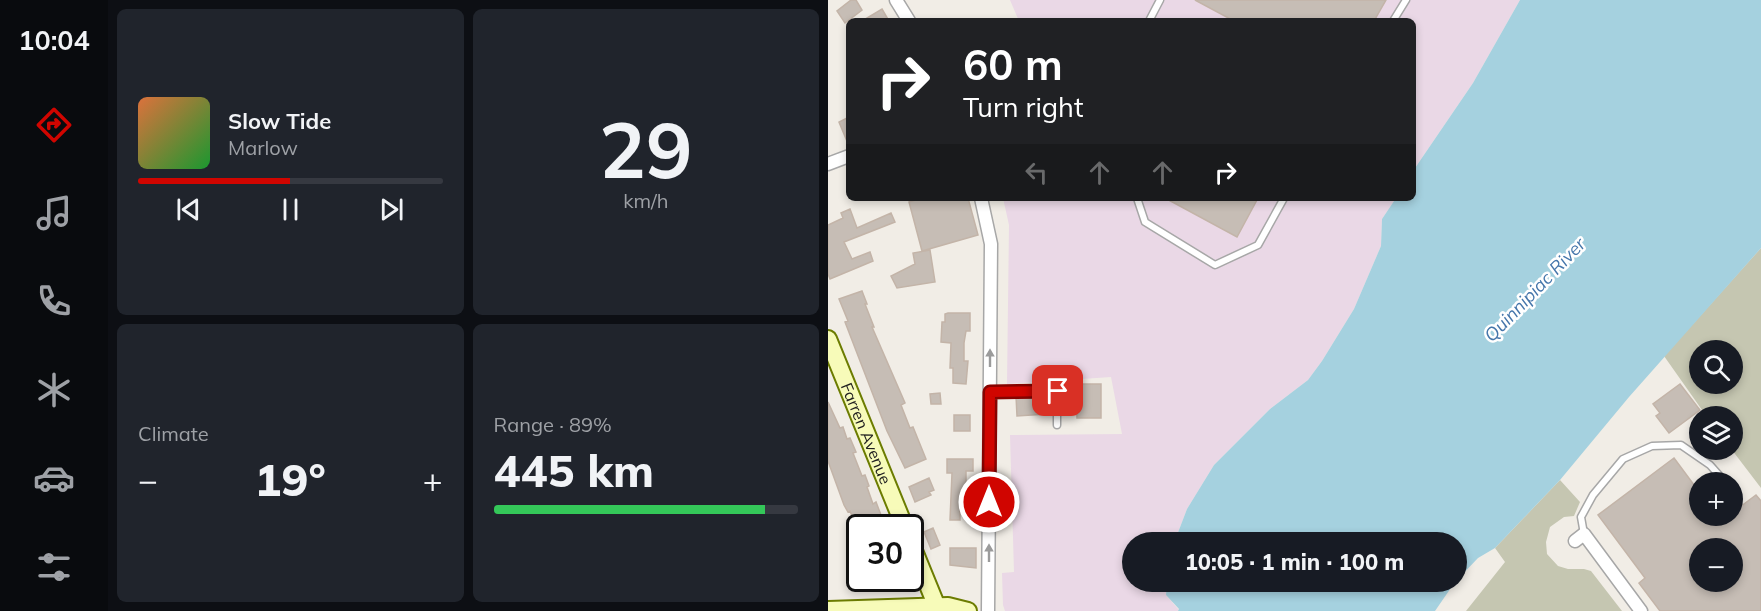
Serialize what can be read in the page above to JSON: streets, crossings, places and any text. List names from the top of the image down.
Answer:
{
  "streets": {
    "main road": ["Farren Avenue"]
  },
  "water": ["Quinnipiac River"],
  "page": {
    "tabs": "10:04",
    "tile": [
      ["29", "km/h"],
      "Climate",
      ["Range · 89%", "445 km"]
    ],
    "turn": ["60 m", "Turn right"],
    "song": ["Slow Tide", "Marlow"],
    "map_buttons": ["+", "−"],
    "heat": ["−", "19°", "+"],
    "limit": "30",
    "trip": "10:05 · 1 min · 100 m"
  }
}
